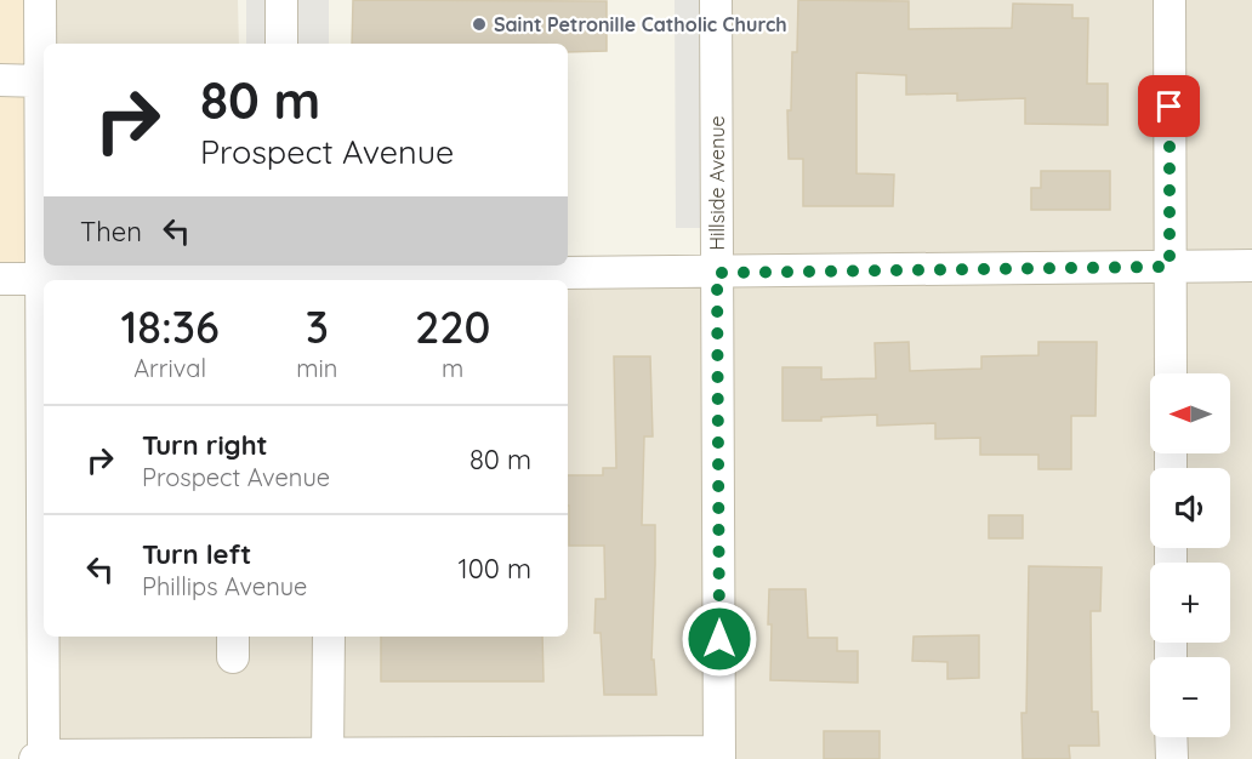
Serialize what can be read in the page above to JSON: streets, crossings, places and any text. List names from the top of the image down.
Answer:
{
  "streets": {
    "street": ["Hillside Avenue"]
  },
  "places": ["Saint Petronille Catholic Church"],
  "north": "left",
  "page": {
    "turn": ["80 m", "Prospect Avenue"],
    "then": "Then",
    "eta": [
      "18:36",
      "Arrival",
      "3",
      "min",
      "220",
      "m"
    ],
    "map_buttons": ["+", "−"],
    "list": [
      {
        "name": "Turn right",
        "note": "Prospect Avenue",
        "value": "80 m"
      },
      {
        "name": "Turn left",
        "note": "Phillips Avenue",
        "value": "100 m"
      }
    ]
  }
}
